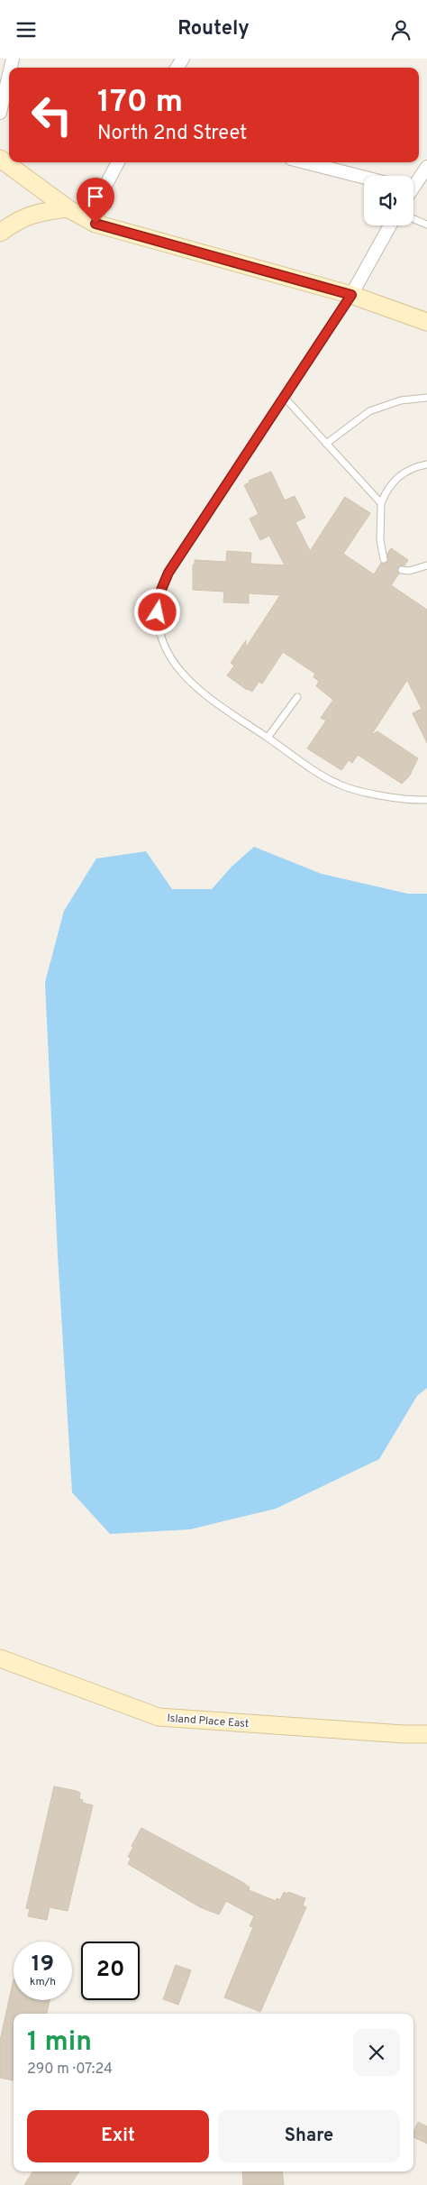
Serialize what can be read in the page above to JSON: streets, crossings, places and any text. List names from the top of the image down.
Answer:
{
  "streets": {
    "main road": ["Island Place East"]
  },
  "page": {
    "header": "Routely",
    "turn": ["170 m", "North 2nd Street"],
    "speed": "19 km/h",
    "limit": "20",
    "heading": ["1 min", "290 m · 07:24"],
    "buttons": ["Exit", "Share"]
  }
}
